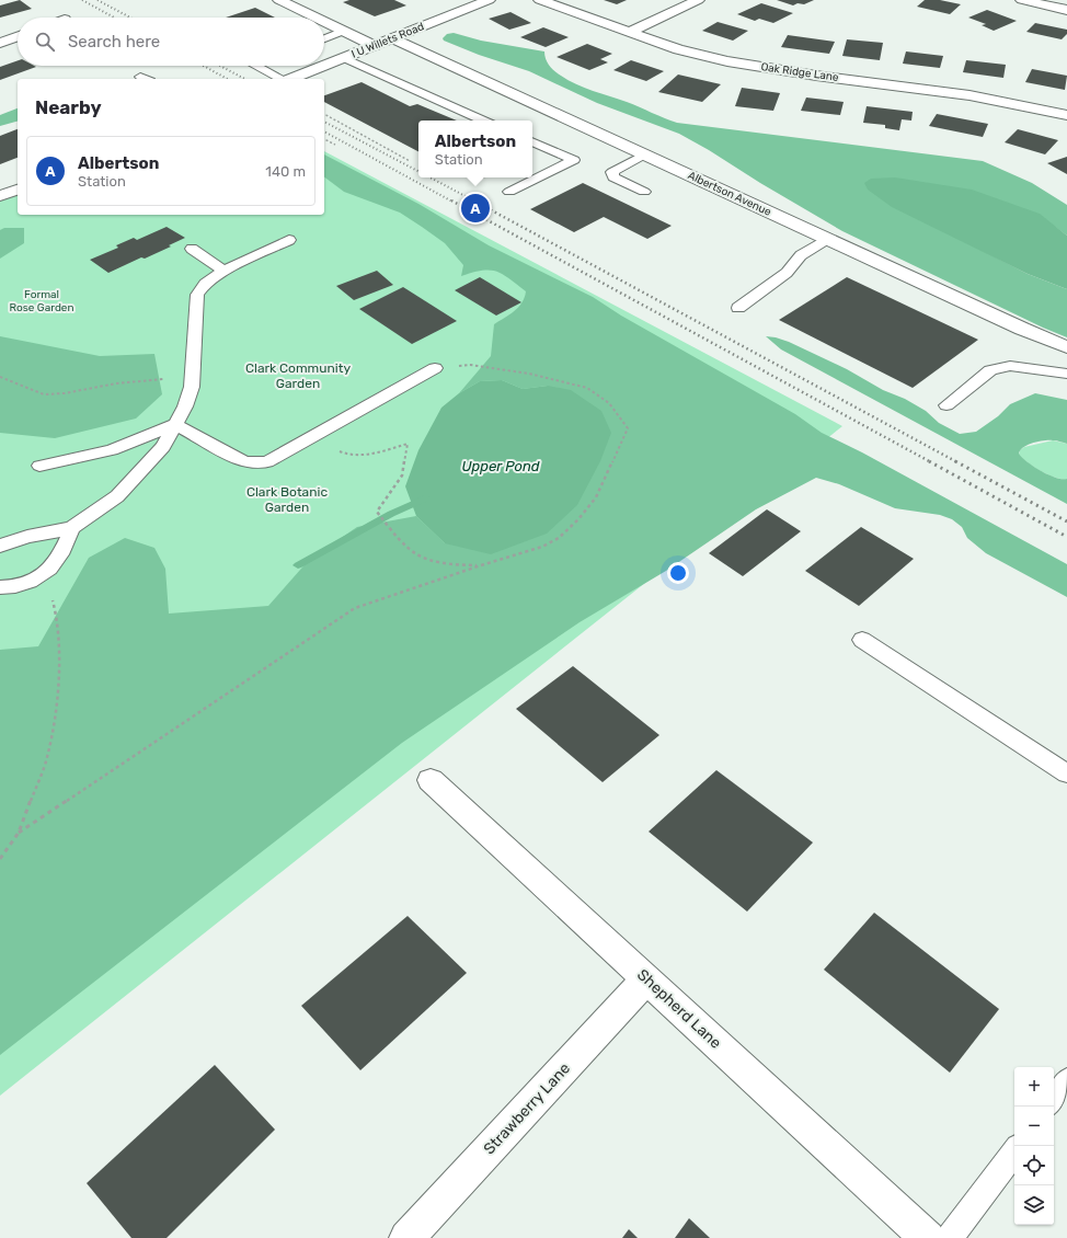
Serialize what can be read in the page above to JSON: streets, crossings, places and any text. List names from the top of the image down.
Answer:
{
  "streets": {
    "street": [
      "I U Willets Road",
      "Oak Ridge Lane",
      "Albertson Avenue",
      "Shepherd Lane",
      "Strawberry Lane"
    ]
  },
  "crossings": [
    ["I U Willets Road", "Albertson Avenue"],
    ["Shepherd Lane", "Strawberry Lane"]
  ],
  "water": ["Upper Pond"],
  "parks": ["Formal Rose Garden", "Clark Community Garden", "Clark Botanic Garden"],
  "page": {
    "search": "Search here",
    "heading": "Nearby",
    "popup": ["Albertson", "Station"],
    "list": [
      {
        "mark": "A",
        "name": "Albertson",
        "note": "Station",
        "value": "140 m"
      }
    ],
    "pins": "A",
    "map_buttons": ["+", "−"]
  }
}
